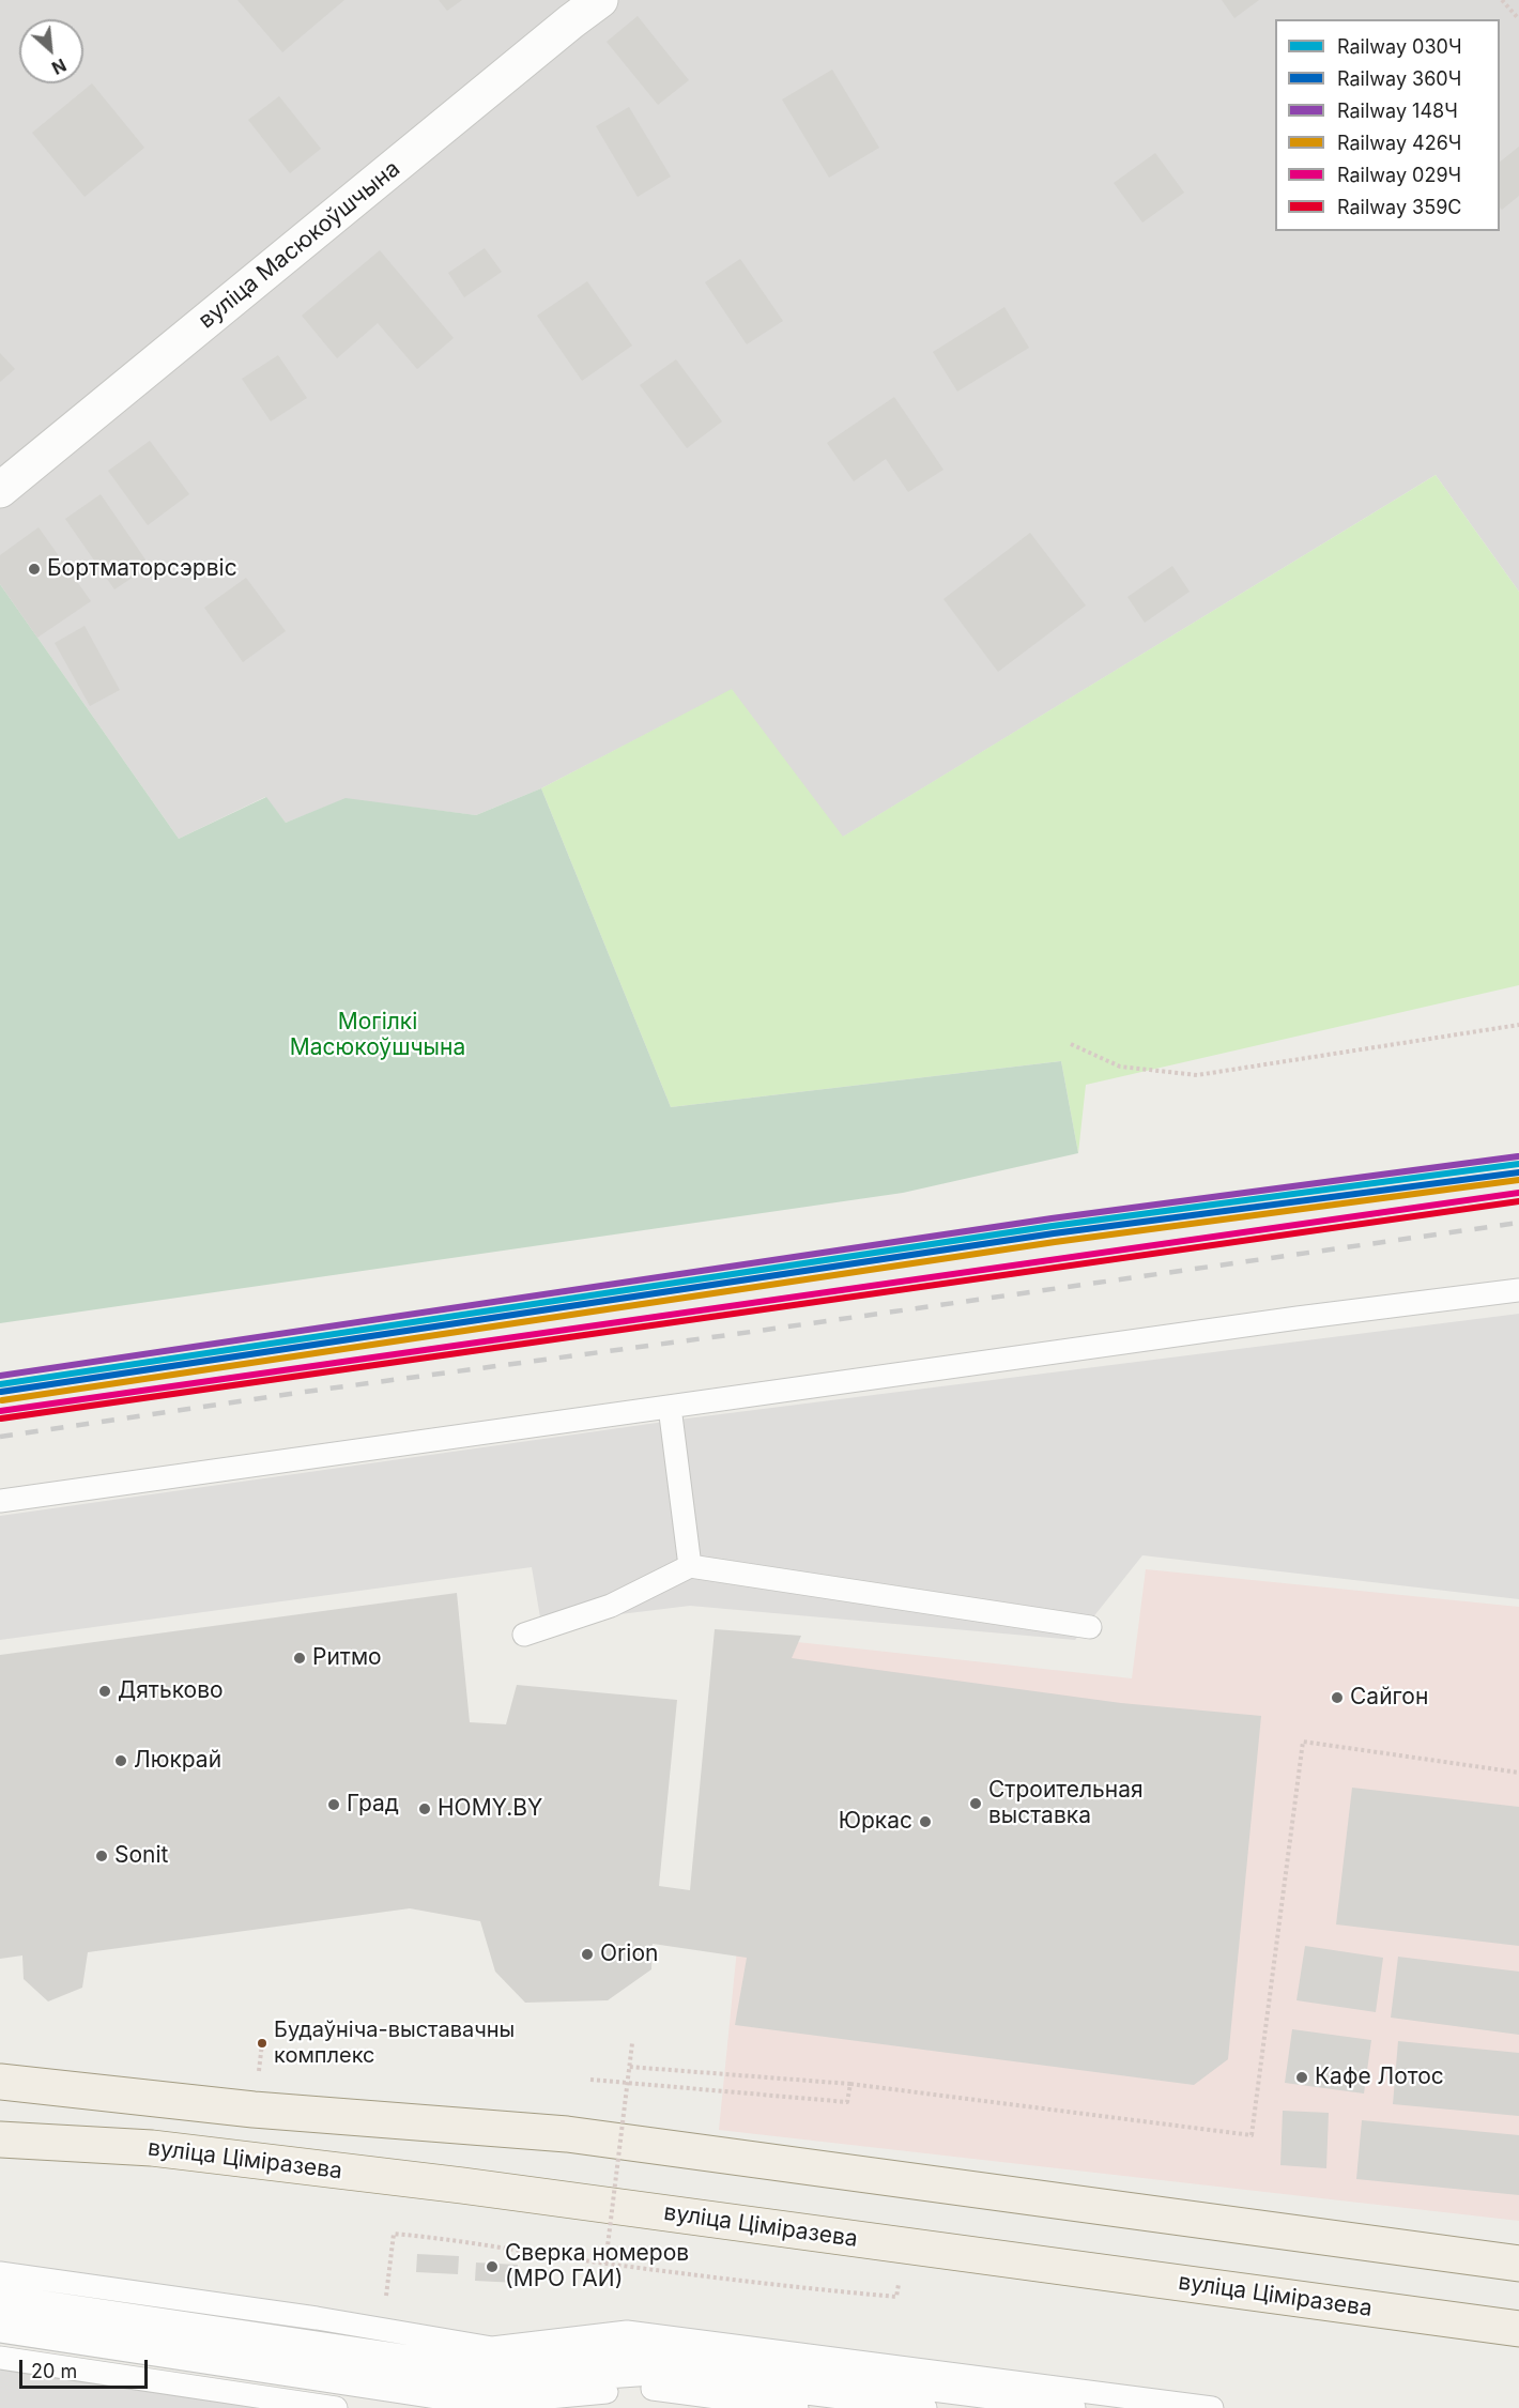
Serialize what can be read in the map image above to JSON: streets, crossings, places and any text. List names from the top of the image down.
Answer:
{
  "streets": {
    "main road": ["вуліца Ціміразева"],
    "street": ["вуліца Масюкоўшчына"]
  },
  "parks": ["Могілкі Масюкоўшчына"],
  "places": [
    "Бортматорсэрвіс",
    "Ритмо",
    "Дятьково",
    "Сайгон",
    "Люкрай",
    "Строительная выставка",
    "Град",
    "HOMY.BY",
    "Юркас",
    "Sonit",
    "Orion",
    "Будаўніча-выставачны комплекс",
    "Кафе Лотос",
    "Сверка номеров (МРО ГАИ)"
  ],
  "lines": [
    "rail line 148Ч",
    "rail line 030Ч",
    "rail line 360Ч",
    "rail line 426Ч",
    "rail line 029Ч",
    "rail line 359С"
  ],
  "legend": [
    "Railway 030Ч",
    "Railway 360Ч",
    "Railway 148Ч",
    "Railway 426Ч",
    "Railway 029Ч",
    "Railway 359С"
  ],
  "scale_bar": "20 m",
  "north": "bottom right"
}
